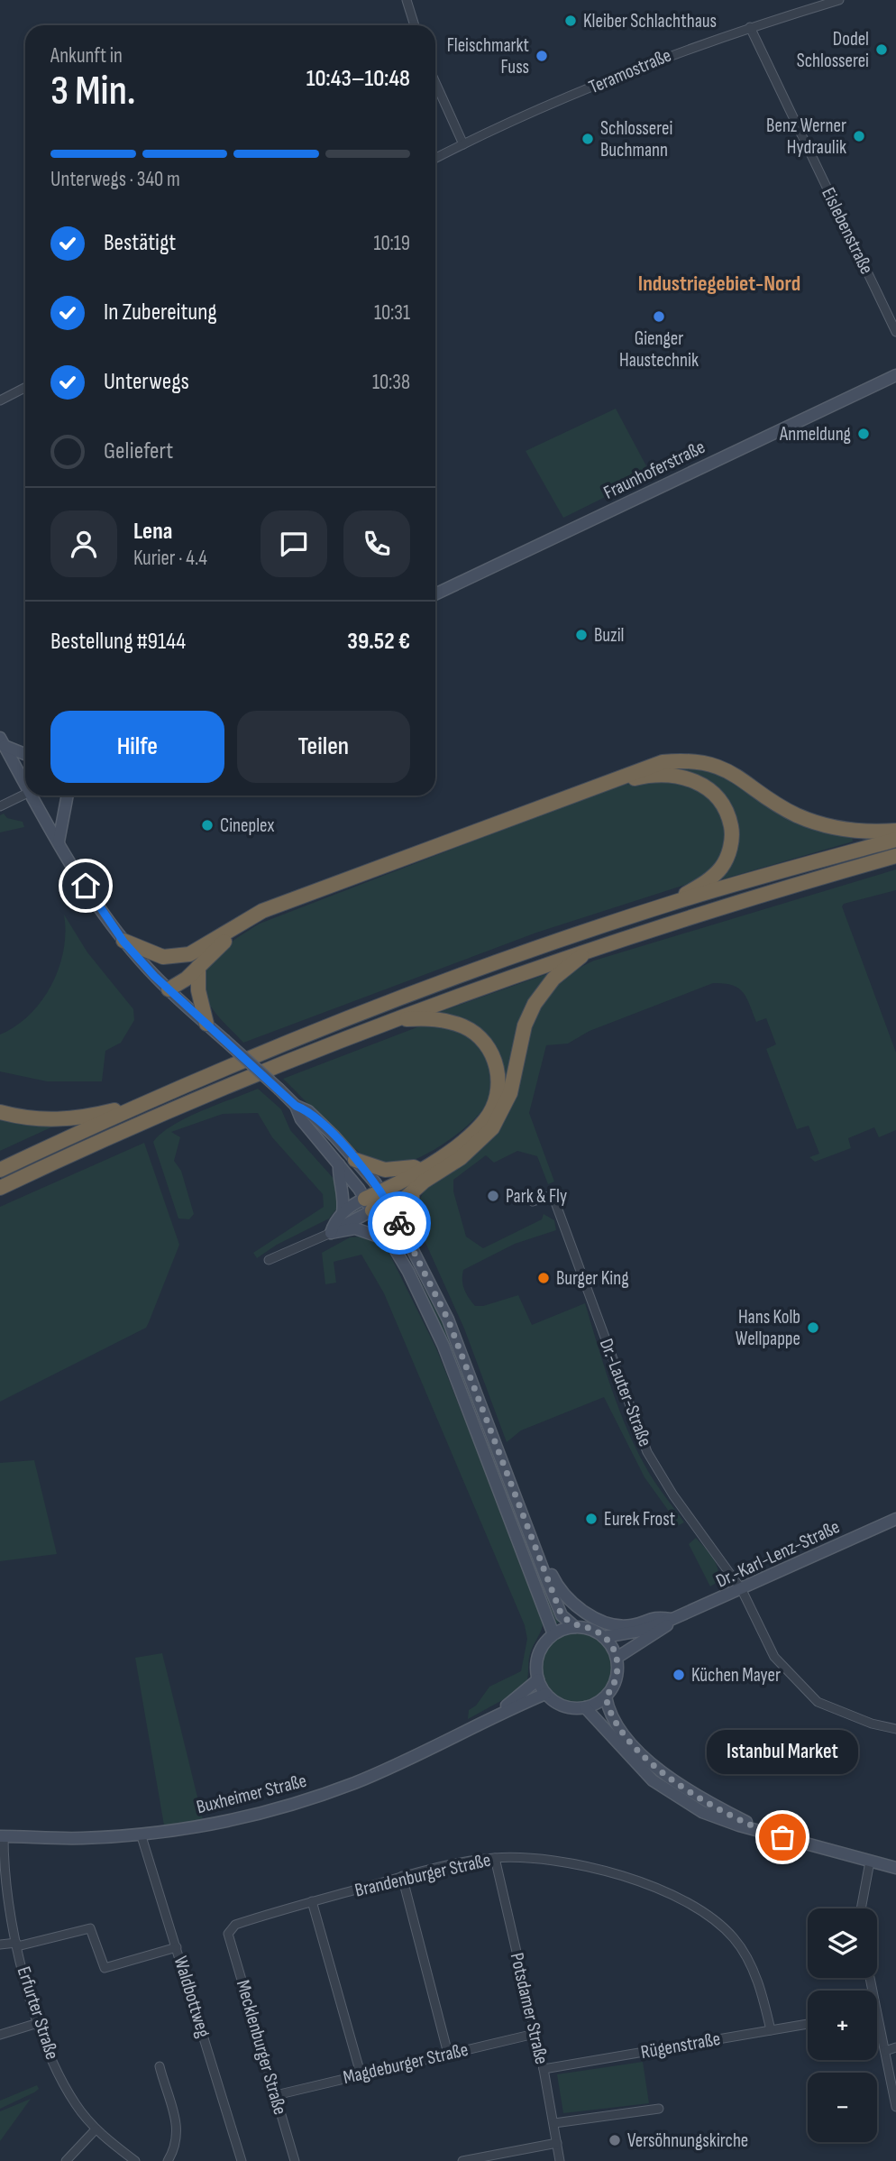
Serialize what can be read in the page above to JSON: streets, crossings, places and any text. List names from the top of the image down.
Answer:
{
  "streets": {
    "main road": ["Fraunhoferstraße", "Dr.-Karl-Lenz-Straße", "Buxheimer Straße"],
    "street": [
      "Teramostraße",
      "Eislebenstraße",
      "Dr.-Lauter-Straße",
      "Brandenburger Straße",
      "Waldbottweg",
      "Potsdamer Straße",
      "Erfurter Straße",
      "Rügenstraße",
      "Mecklenburger Straße",
      "Magdeburger Straße"
    ]
  },
  "crossings": [
    ["Teramostraße", "Eislebenstraße"],
    ["Dr.-Lauter-Straße", "Dr.-Karl-Lenz-Straße"],
    ["Dr.-Karl-Lenz-Straße", "Buxheimer Straße"],
    ["Buxheimer Straße", "Waldbottweg"],
    ["Buxheimer Straße", "Erfurter Straße"],
    ["Brandenburger Straße", "Potsdamer Straße"],
    ["Brandenburger Straße", "Rügenstraße"],
    ["Brandenburger Straße", "Mecklenburger Straße"],
    ["Potsdamer Straße", "Rügenstraße"],
    ["Potsdamer Straße", "Magdeburger Straße"],
    ["Mecklenburger Straße", "Magdeburger Straße"]
  ],
  "districts": ["Industriegebiet-Nord"],
  "places": [
    "Kleiber Schlachthaus",
    "Dodel Schlosserei",
    "Fleischmarkt Fuss",
    "Benz Werner Hydraulik",
    "Schlosserei Buchmann",
    "Gienger Haustechnik",
    "Anmeldung",
    "Buzil",
    "Cineplex",
    "Park & Fly",
    "Burger King",
    "Hans Kolb Wellpappe",
    "Eurek Frost",
    "Küchen Mayer",
    "Istanbul Market",
    "Versöhnungskirche"
  ],
  "page": {
    "heading": ["3 Min.", "Ankunft in", "10:43–10:48"],
    "panel": [
      "Lena",
      "Kurier · 4.4",
      "Bestellung #9144",
      "39.52 €"
    ],
    "bar": "Unterwegs · 340 m",
    "list": [
      ["Bestätigt", "10:19"],
      ["In Zubereitung", "10:31"],
      ["Unterwegs", "10:38"],
      "Geliefert"
    ],
    "buttons": ["Hilfe", "Teilen"],
    "bubble": "Istanbul Market",
    "map_buttons": ["+", "−"]
  }
}
